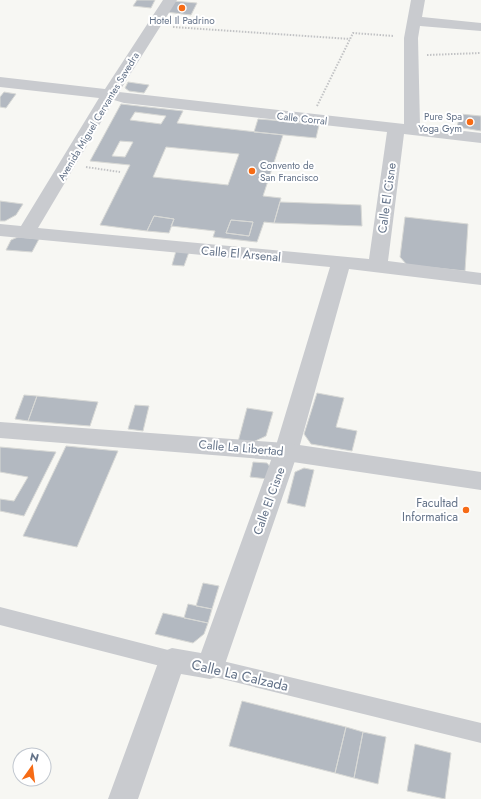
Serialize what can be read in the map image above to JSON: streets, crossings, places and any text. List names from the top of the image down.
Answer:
{
  "streets": {
    "street": [
      "Avenida Miguel Cervantes Savedra",
      "Calle Corral",
      "Calle El Cisne",
      "Calle El Arsenal",
      "Calle La Libertad",
      "Calle La Calzada"
    ]
  },
  "crossings": [
    ["Avenida Miguel Cervantes Savedra", "Calle Corral"],
    ["Avenida Miguel Cervantes Savedra", "Calle El Arsenal"],
    ["Calle Corral", "Calle El Cisne"],
    ["Calle El Cisne", "Calle El Arsenal"],
    ["Calle El Cisne", "Calle La Libertad"],
    ["Calle El Cisne", "Calle La Calzada"]
  ],
  "places": [
    "Hotel Il Padrino",
    "Pure Spa Yoga Gym",
    "Convento de San Francisco",
    "Facultad Informatica"
  ],
  "north": "top"
}
